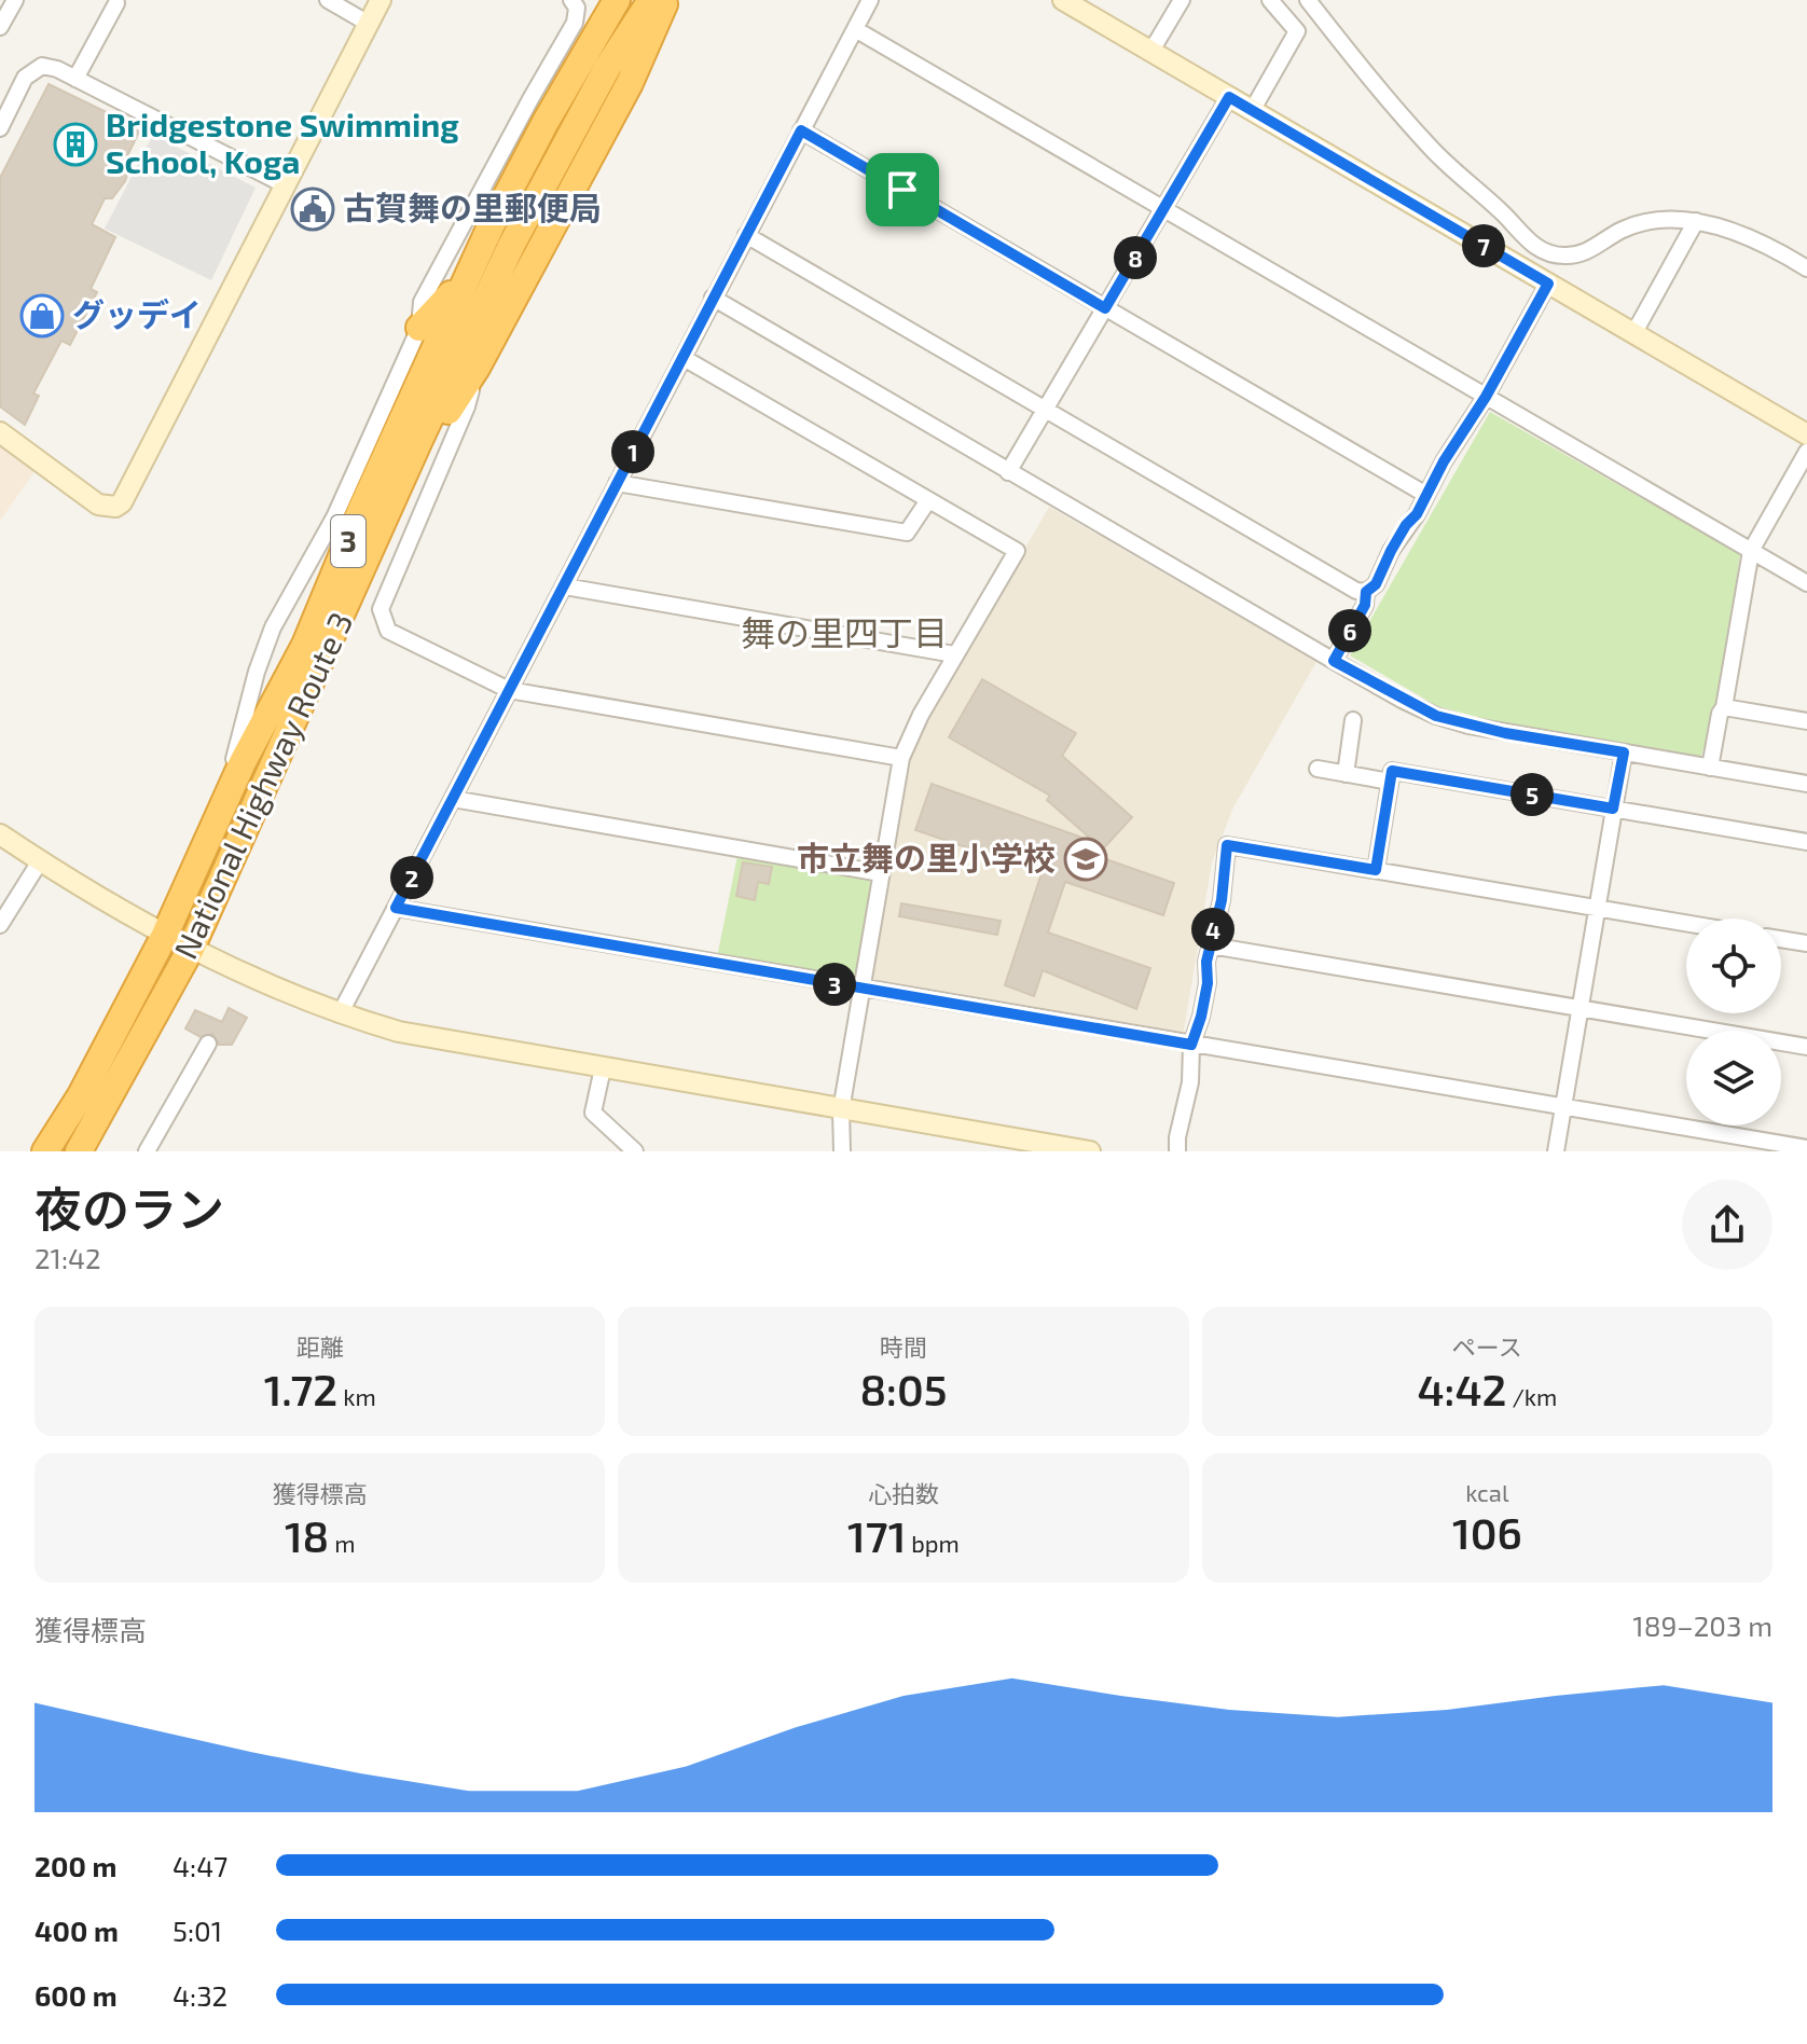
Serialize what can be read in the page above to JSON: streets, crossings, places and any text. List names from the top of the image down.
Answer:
{
  "streets": {
    "highway": ["3", "National Highway Route 3"]
  },
  "districts": ["舞の里四丁目"],
  "places": {
    "building": ["Bridgestone Swimming School, Koga"],
    "public building": ["古賀舞の里郵便局"],
    "shop": ["グッデイ"],
    "school or university": ["市立舞の里小学校"]
  },
  "page": {
    "pins": [
      "7",
      "8",
      "1",
      "6",
      "5",
      "2",
      "4",
      "3"
    ],
    "heading": ["夜のラン", "21:42"],
    "stats": [
      ["距離", "1.72 km"],
      ["時間", "8:05"],
      ["ペース", "4:42 /km"],
      ["獲得標高", "18 m"],
      ["心拍数", "171 bpm"],
      ["kcal", "106"]
    ],
    "chart": ["獲得標高", "189–203 m"],
    "list": [
      {
        "name": "200 m",
        "note": "4:47"
      },
      {
        "name": "400 m",
        "note": "5:01"
      },
      {
        "name": "600 m",
        "note": "4:32"
      }
    ]
  }
}
